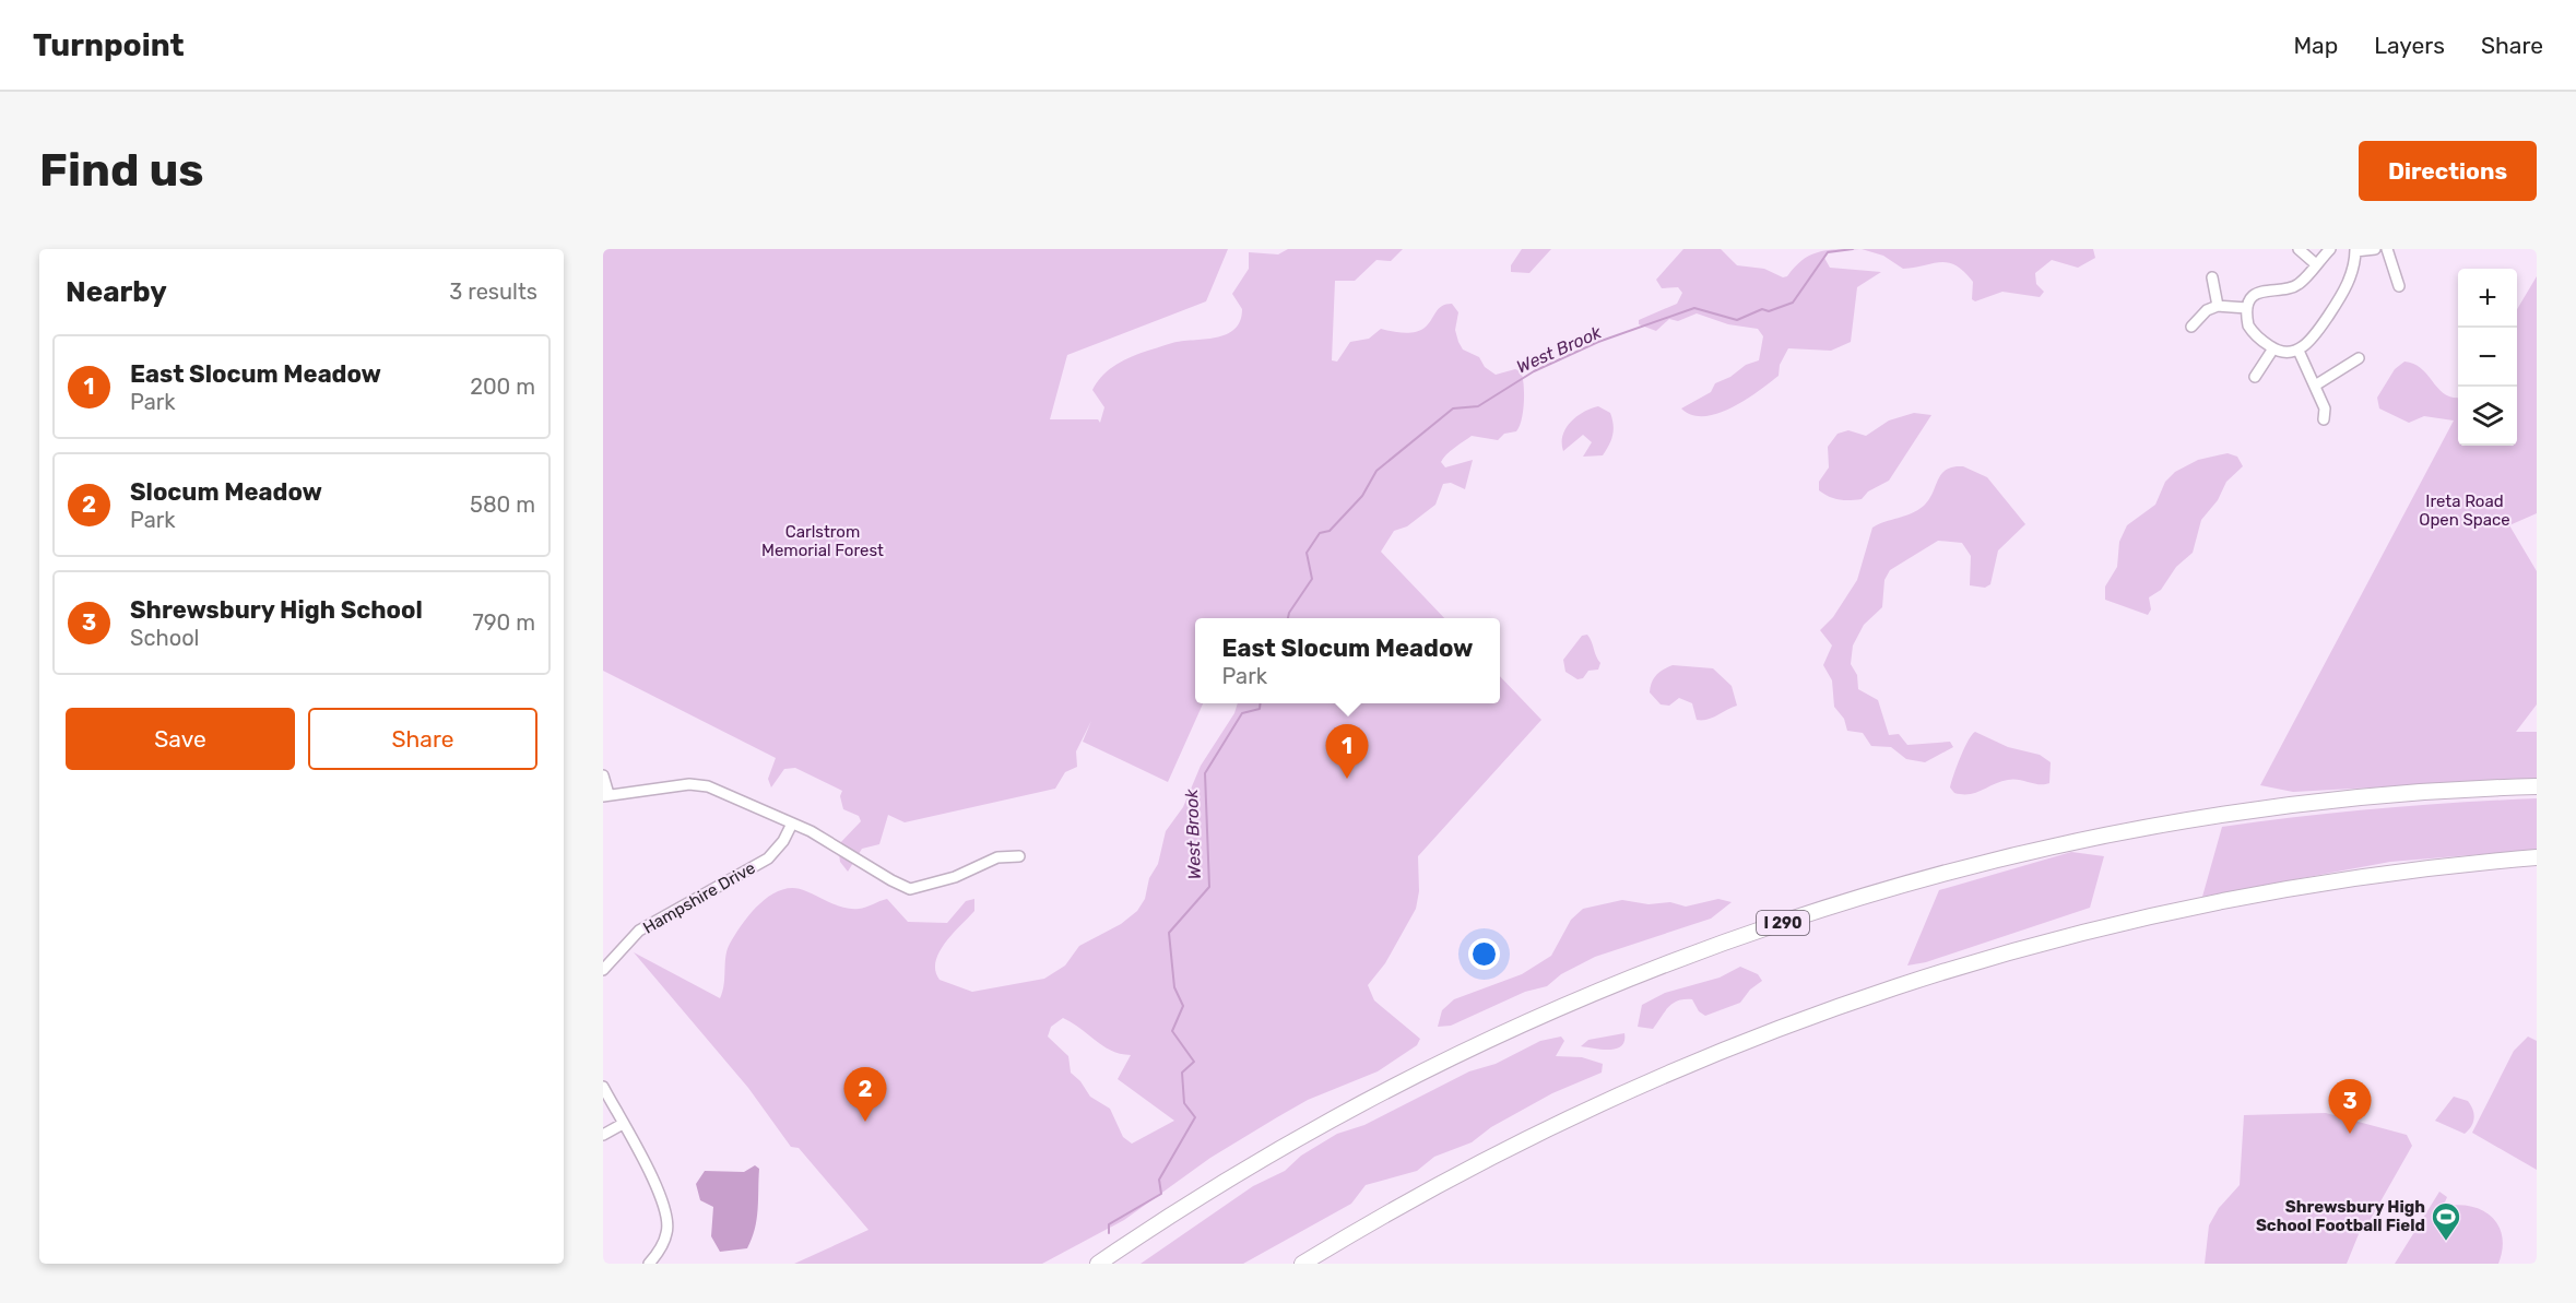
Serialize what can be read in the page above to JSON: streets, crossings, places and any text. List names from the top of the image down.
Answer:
{
  "streets": {
    "highway": ["I 290"],
    "street": ["Hampshire Drive"]
  },
  "water": ["West Brook"],
  "parks": ["Ireta Road Open Space", "Carlstrom Memorial Forest"],
  "places": {
    "sports": ["Shrewsbury High School Football Field"]
  },
  "page": {
    "header": "Turnpoint",
    "nav": ["Map", "Layers", "Share"],
    "buttons": [
      "Directions",
      ["Save", "Share"]
    ],
    "title": "Find us",
    "heading": ["Nearby", "3 results"],
    "map_buttons": ["+", "−"],
    "list": [
      {
        "mark": "1",
        "name": "East Slocum Meadow",
        "note": "Park",
        "value": "200 m"
      },
      {
        "mark": "2",
        "name": "Slocum Meadow",
        "note": "Park",
        "value": "580 m"
      },
      {
        "mark": "3",
        "name": "Shrewsbury High School",
        "note": "School",
        "value": "790 m"
      }
    ],
    "popup": ["East Slocum Meadow", "Park"],
    "pins": ["1", "2", "3"]
  }
}
